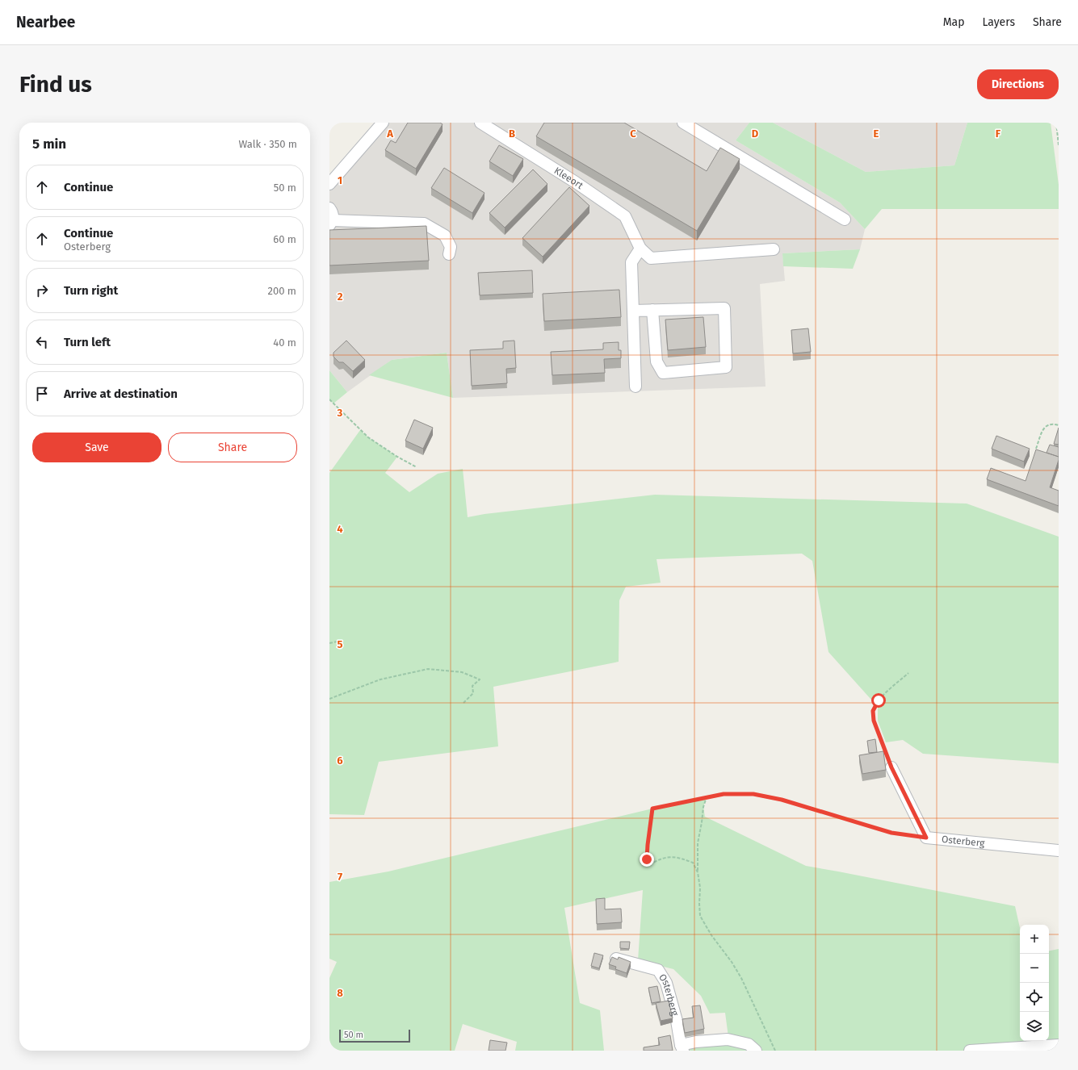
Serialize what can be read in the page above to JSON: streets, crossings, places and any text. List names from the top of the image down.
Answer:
{
  "streets": {
    "street": ["Kleeort", "Osterberg"]
  },
  "scale_bar": "50 m",
  "page": {
    "header": "Nearbee",
    "nav": ["Map", "Layers", "Share"],
    "buttons": [
      "Directions",
      ["Save", "Share"]
    ],
    "title": "Find us",
    "heading": ["5 min", "Walk · 350 m"],
    "list": [
      ["Continue", "50 m"],
      ["Continue", "Osterberg", "60 m"],
      ["Turn right", "200 m"],
      ["Turn left", "40 m"],
      "Arrive at destination"
    ],
    "map_buttons": ["+", "−"],
    "scale": "50 m"
  },
  "grid": {
    "columns": [
      "A",
      "B",
      "C",
      "D",
      "E",
      "F"
    ],
    "rows": [
      "1",
      "2",
      "3",
      "4",
      "5",
      "6",
      "7",
      "8"
    ]
  }
}
